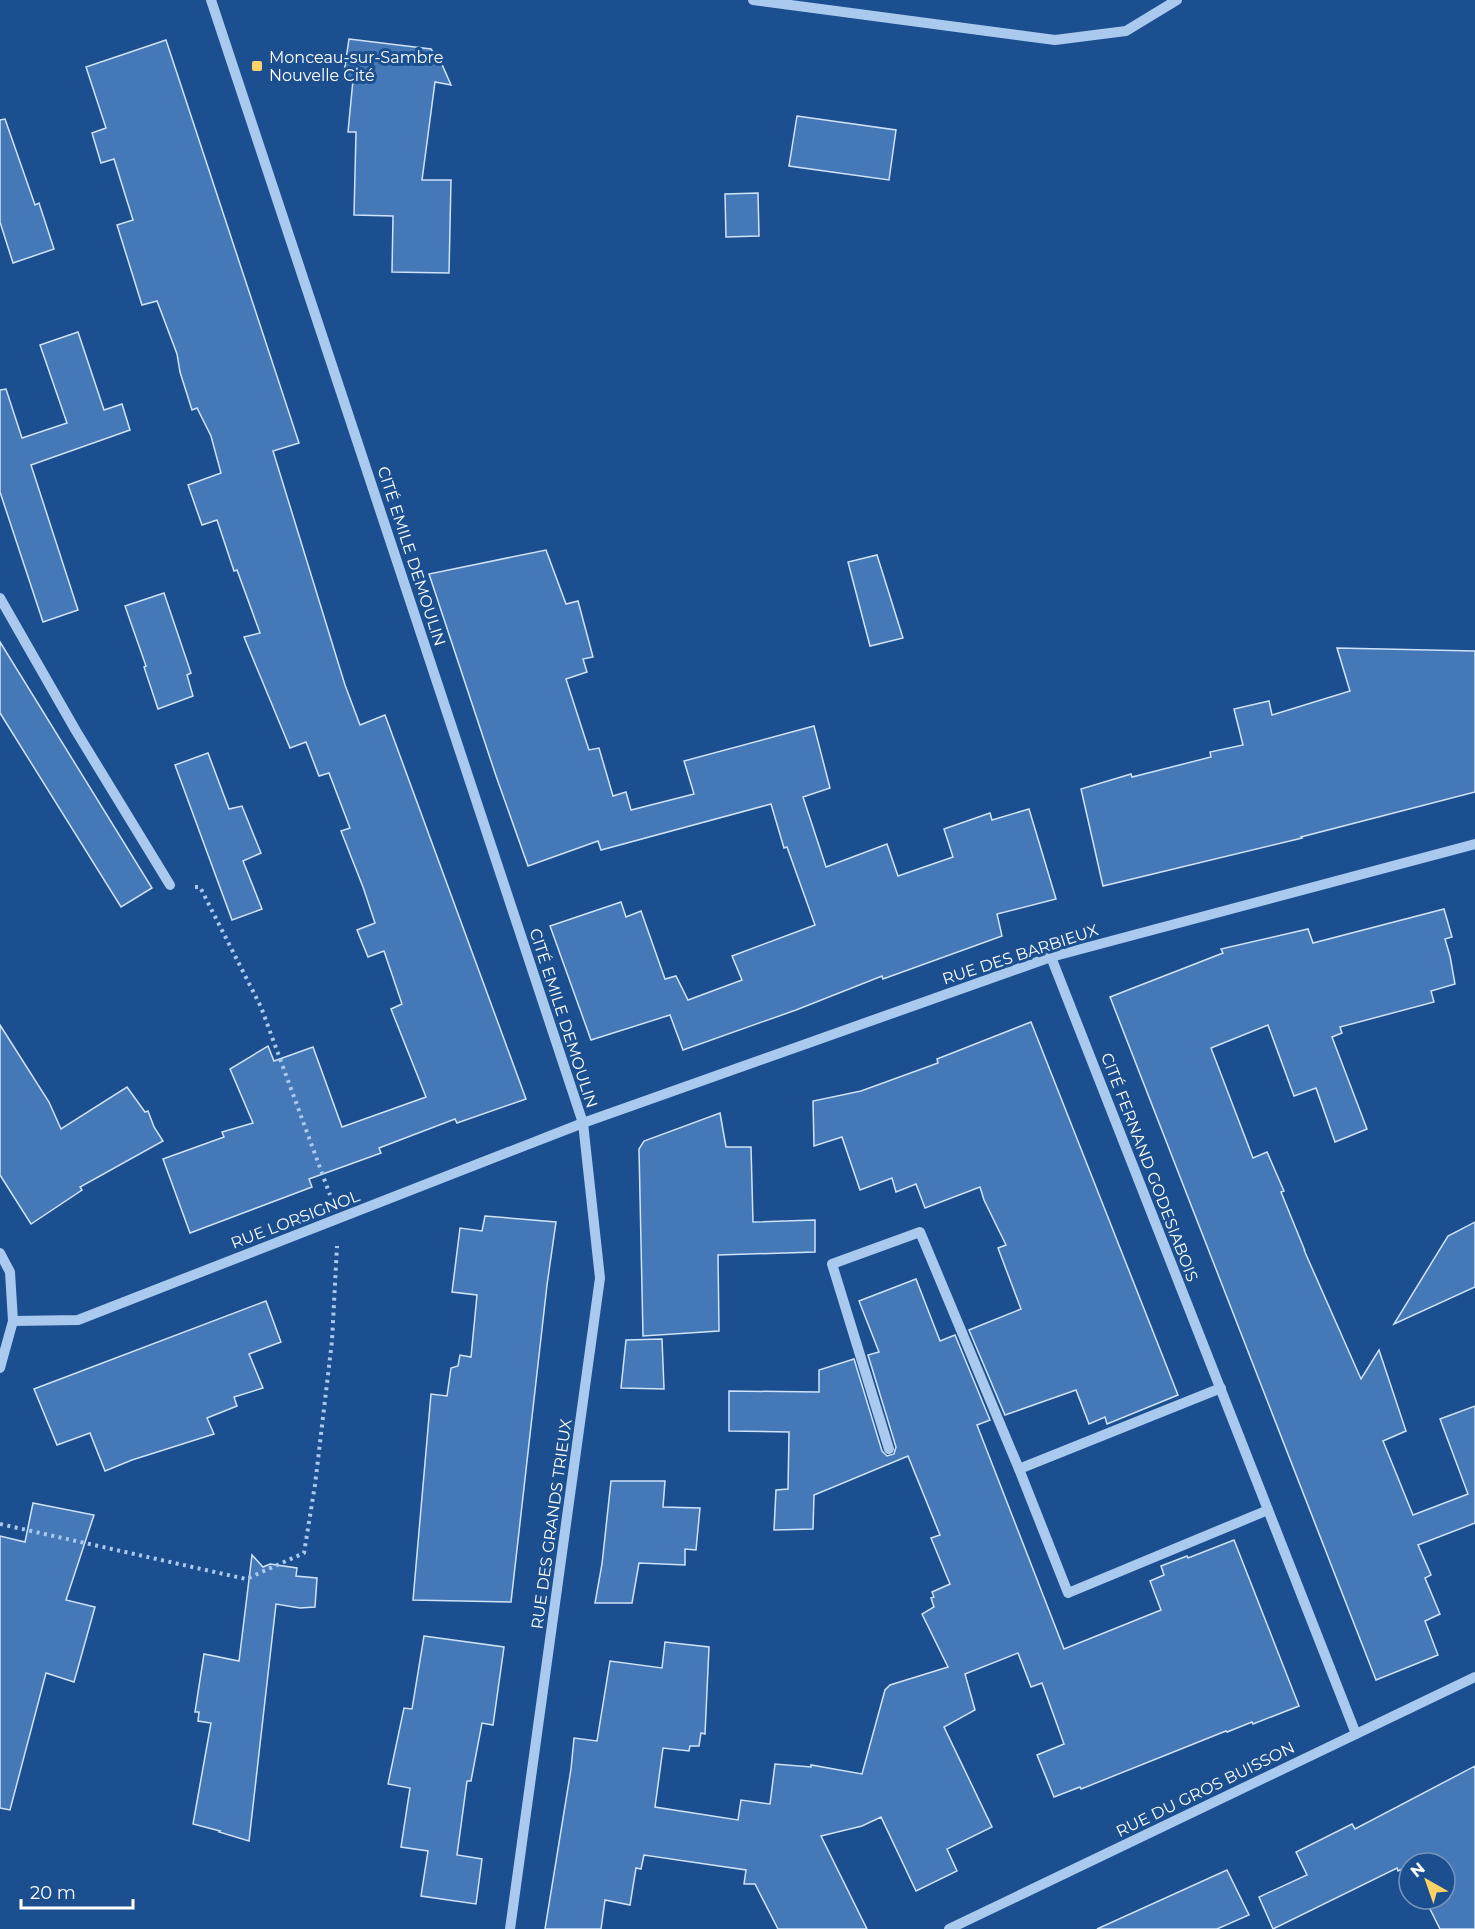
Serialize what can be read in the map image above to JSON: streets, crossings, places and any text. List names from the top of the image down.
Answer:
{
  "streets": {
    "street": [
      "CITÉ EMILE DEMOULIN",
      "RUE DES BARBIEUX",
      "CITÉ FERNAND GODESIABOIS",
      "RUE LORSIGNOL",
      "RUE DES GRANDS TRIEUX",
      "RUE DU GROS BUISSON"
    ]
  },
  "crossings": [
    ["CITÉ EMILE DEMOULIN", "RUE DES BARBIEUX"],
    ["CITÉ EMILE DEMOULIN", "RUE LORSIGNOL"],
    ["CITÉ EMILE DEMOULIN", "RUE DES GRANDS TRIEUX"],
    ["RUE DES BARBIEUX", "CITÉ FERNAND GODESIABOIS"],
    ["RUE DES BARBIEUX", "RUE LORSIGNOL"],
    ["RUE DES BARBIEUX", "RUE DES GRANDS TRIEUX"],
    ["CITÉ FERNAND GODESIABOIS", "RUE DU GROS BUISSON"],
    ["RUE LORSIGNOL", "RUE DES GRANDS TRIEUX"]
  ],
  "places": {
    "transit": ["Monceau-sur-Sambre Nouvelle Cité"]
  },
  "scale_bar": "20 m",
  "north": "top left"
}
